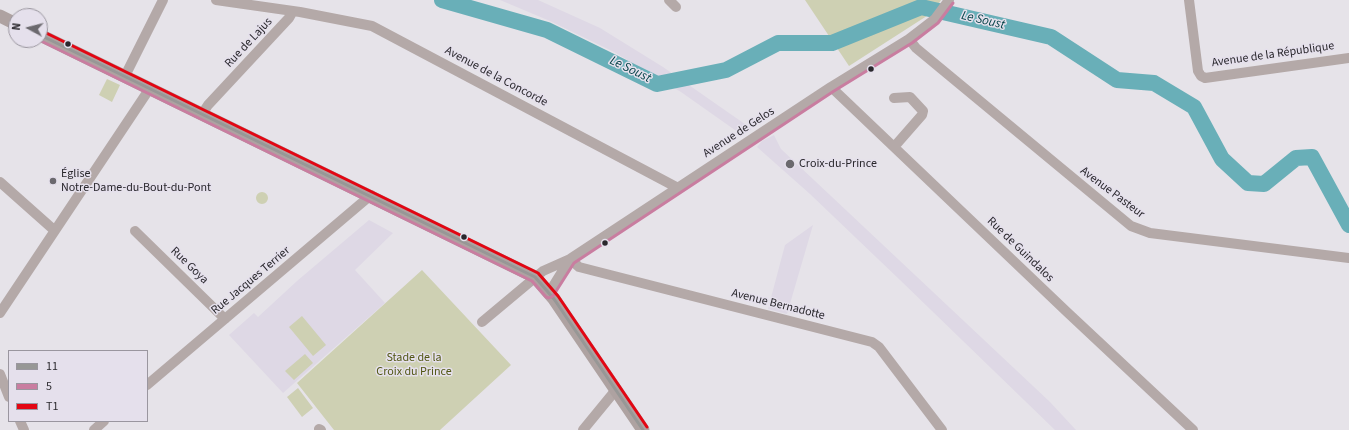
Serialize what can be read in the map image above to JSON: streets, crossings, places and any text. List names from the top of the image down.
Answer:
{
  "streets": {
    "street": [
      "Rue de Lajus",
      "Avenue de la République",
      "Avenue de la Concorde",
      "Avenue de Gelos",
      "Avenue Pasteur",
      "Rue de Guindalos",
      "Rue Goya",
      "Rue Jacques Terrier",
      "Avenue Bernadotte"
    ]
  },
  "crossings": [
    ["Rue de Lajus", "Avenue de la Concorde"],
    ["Avenue de la Concorde", "Avenue de Gelos"],
    ["Avenue de Gelos", "Avenue Pasteur"],
    ["Avenue de Gelos", "Rue de Guindalos"],
    ["Avenue de Gelos", "Avenue Bernadotte"],
    ["Rue Goya", "Rue Jacques Terrier"]
  ],
  "water": ["Le Soust"],
  "parks": ["Stade de la Croix du Prince"],
  "places": ["Croix-du-Prince", "Église Notre-Dame-du-Bout-du-Pont"],
  "lines": ["transit line 5", "transit line T1", "transit line 11"],
  "legend": ["11", "5", "T1"],
  "north": "left"
}
